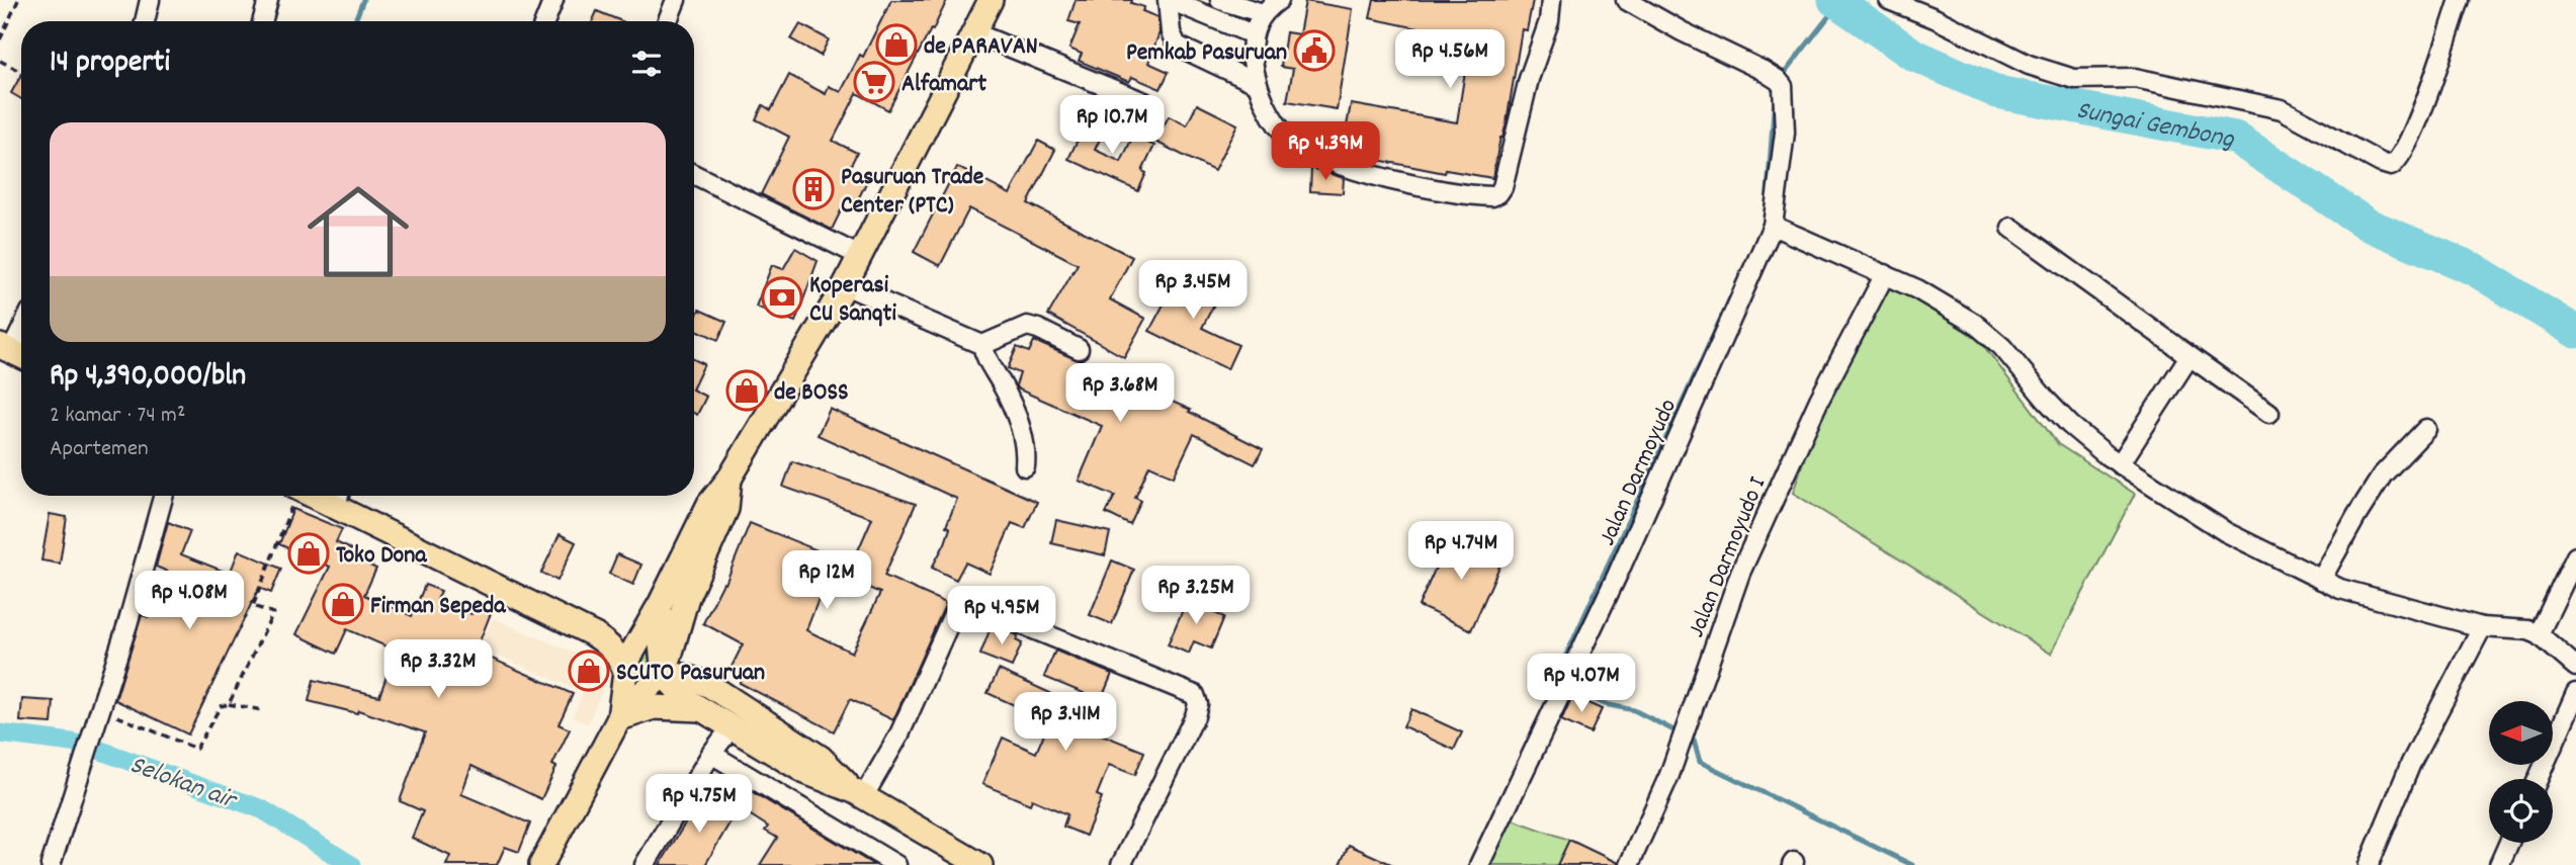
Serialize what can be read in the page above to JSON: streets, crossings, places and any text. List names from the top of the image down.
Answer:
{
  "streets": {
    "street": ["Jalan Darmoyudo", "Jalan Darmoyudo I"]
  },
  "water": ["Sungai Gembong", "Selokan air"],
  "places": {
    "shop": [
      "de PARAVAN",
      "de BOSS",
      "Toko Dona",
      "Firman Sepeda",
      "SCUTO Pasuruan"
    ],
    "public building": ["Pemkab Pasuruan"],
    "supermarket": ["Alfamart"],
    "building": ["Pasuruan Trade Center (PTC)"],
    "bank": ["Koperasi CU Sanqti"]
  },
  "north": "left",
  "page": {
    "heading": "14 properti",
    "price": [
      "Rp 4.56M",
      "Rp 10.7M",
      "Rp 4.39M",
      "Rp 3.45M",
      "Rp 3.68M",
      "Rp 4.74M",
      "Rp 12M",
      "Rp 3.25M",
      "Rp 4.08M",
      "Rp 4.95M",
      "Rp 3.32M",
      "Rp 4.07M",
      "Rp 3.41M",
      "Rp 4.75M"
    ],
    "list": [
      {
        "name": "Rp 4,390,000/bln",
        "note": "2 kamar · 74 m² · Apartemen"
      }
    ]
  }
}
